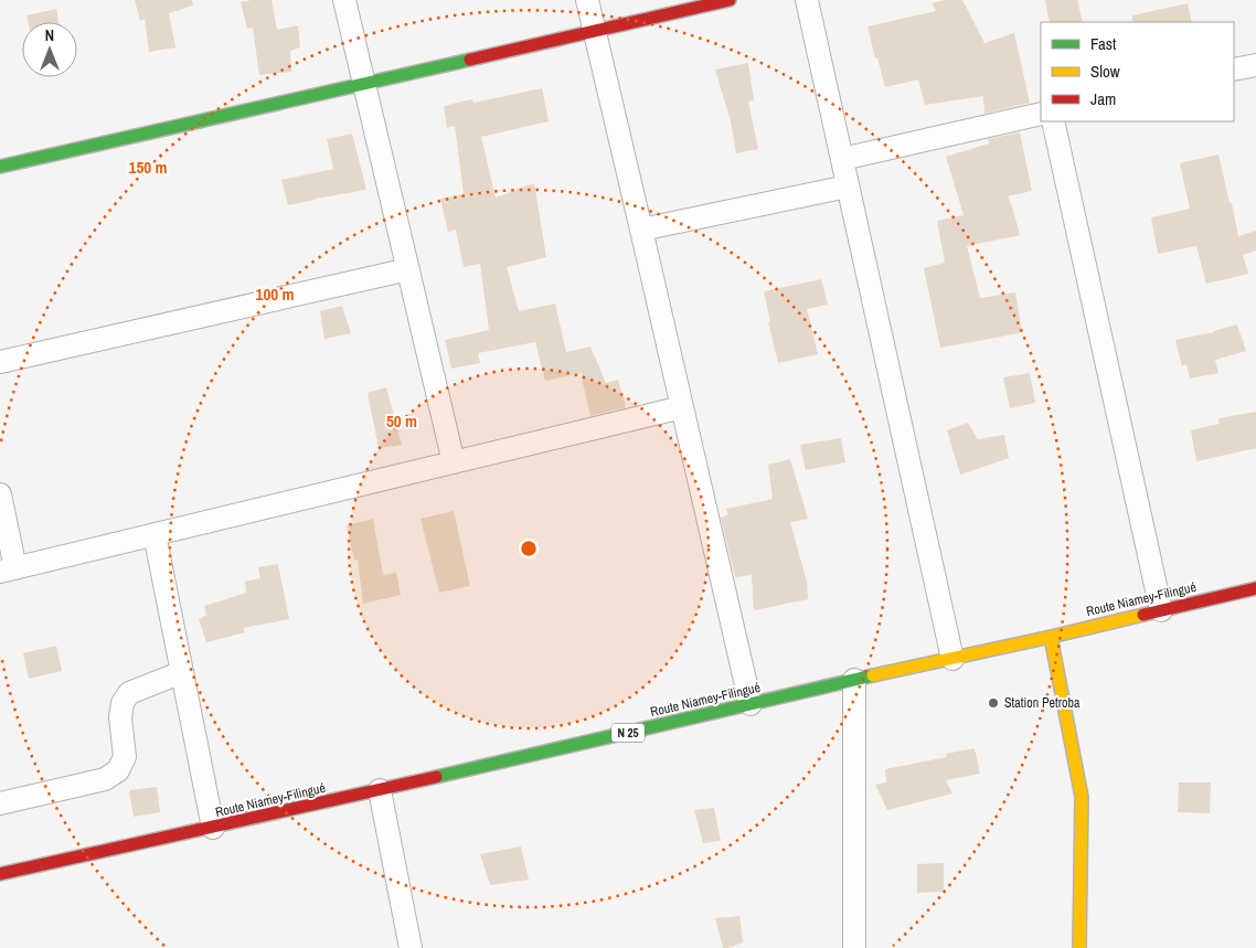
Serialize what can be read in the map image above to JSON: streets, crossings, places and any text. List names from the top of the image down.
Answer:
{
  "streets": {
    "main road": ["Route Niamey-Filingué", "N 25"]
  },
  "places": ["Station Petroba"],
  "legend": ["Fast", "Slow", "Jam"],
  "north": "top",
  "rings": ["150 m", "100 m", "50 m"]
}
